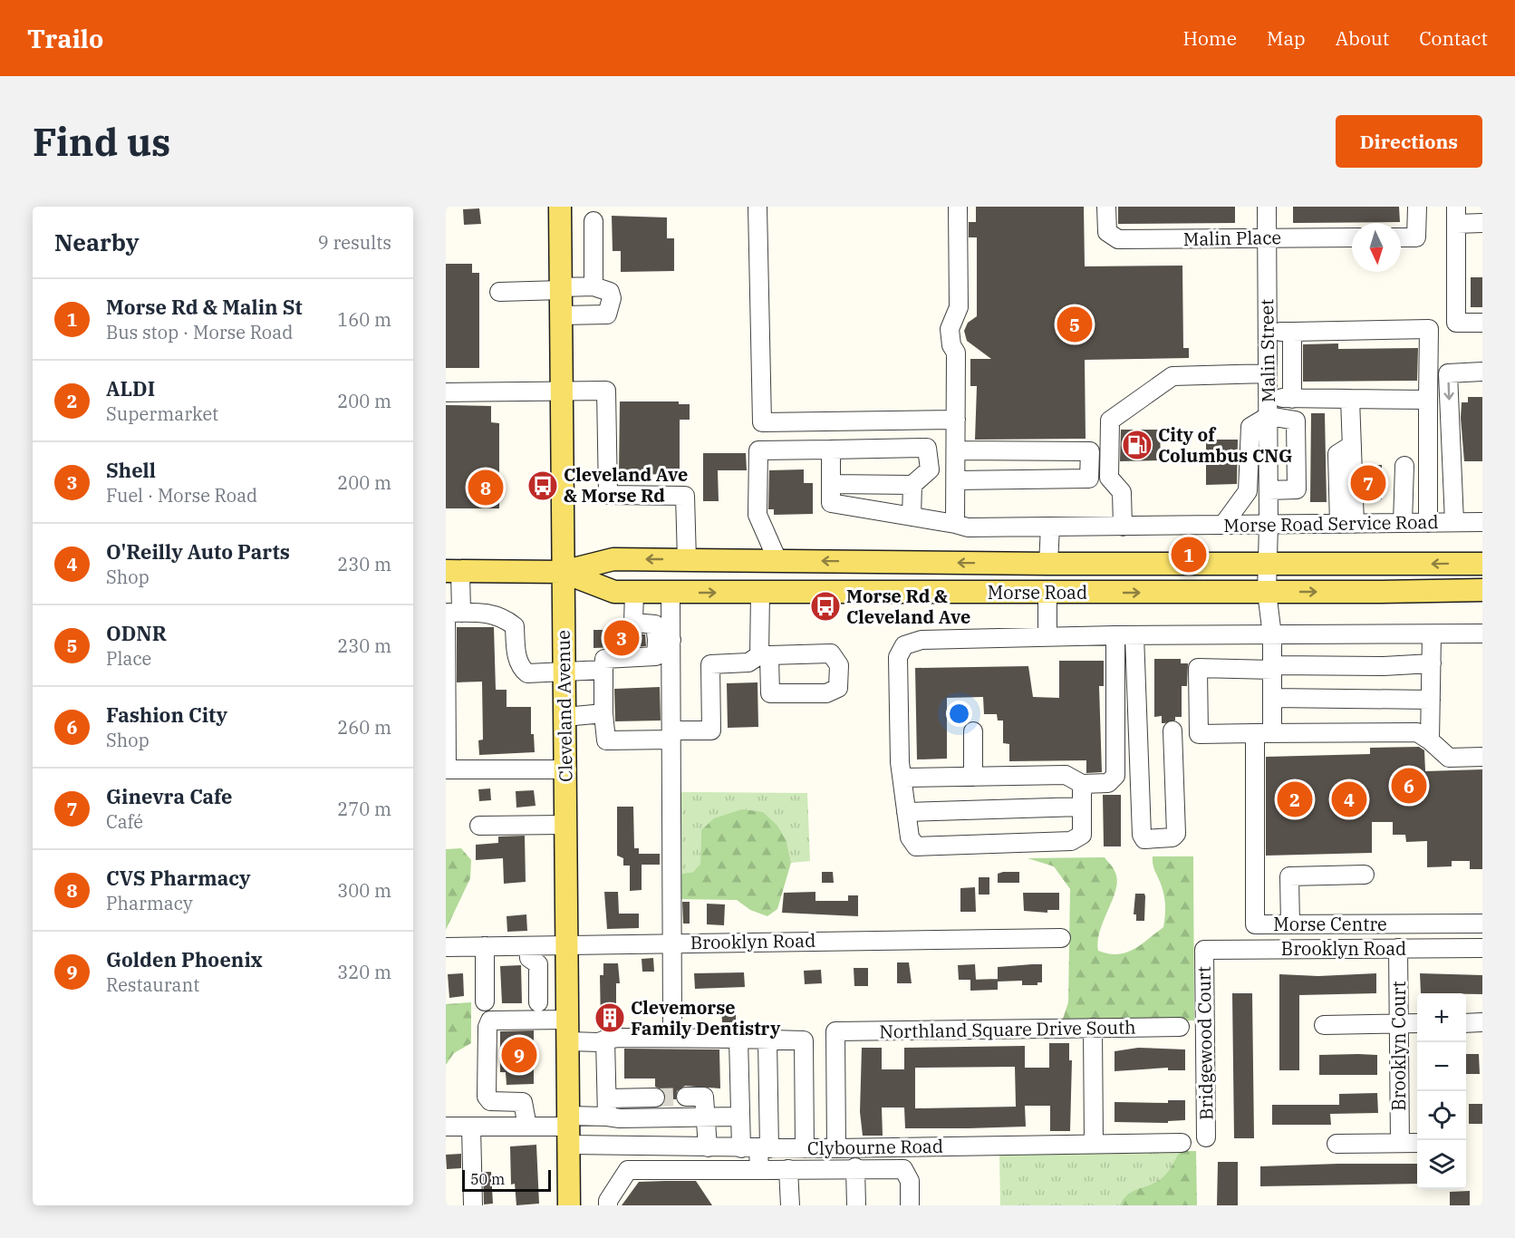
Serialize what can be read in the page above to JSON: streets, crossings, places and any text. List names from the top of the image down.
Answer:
{
  "streets": {
    "main road": ["Morse Road", "Cleveland Avenue"],
    "street": [
      "Malin Place",
      "Malin Street",
      "Morse Road Service Road",
      "Morse Centre",
      "Brooklyn Road",
      "Northland Square Drive South",
      "Bridgewood Court",
      "Brooklyn Court",
      "Clybourne Road"
    ]
  },
  "crossings": [
    ["Malin Place", "Malin Street"],
    ["Malin Street", "Morse Road Service Road"],
    ["Malin Street", "Morse Road"],
    ["Malin Street", "Morse Centre"],
    ["Morse Road", "Cleveland Avenue"],
    ["Cleveland Avenue", "Brooklyn Road"],
    ["Cleveland Avenue", "Clybourne Road"],
    ["Brooklyn Road", "Bridgewood Court"],
    ["Brooklyn Road", "Brooklyn Court"],
    ["Northland Square Drive South", "Clybourne Road"]
  ],
  "places": {
    "fuel station": ["City of Columbus CNG"],
    "bus stop": ["Cleveland Ave & Morse Rd", "Morse Rd & Cleveland Ave"],
    "building": ["Clevemorse Family Dentistry"]
  },
  "scale_bar": "50 m",
  "north": "bottom",
  "page": {
    "header": "Trailo",
    "nav": [
      "Home",
      "Map",
      "About",
      "Contact"
    ],
    "buttons": "Directions",
    "title": "Find us",
    "heading": ["Nearby", "9 results"],
    "list": [
      {
        "mark": "1",
        "name": "Morse Rd & Malin St",
        "note": "Bus stop · Morse Road",
        "value": "160 m"
      },
      {
        "mark": "2",
        "name": "ALDI",
        "note": "Supermarket",
        "value": "200 m"
      },
      {
        "mark": "3",
        "name": "Shell",
        "note": "Fuel · Morse Road",
        "value": "200 m"
      },
      {
        "mark": "4",
        "name": "O'Reilly Auto Parts",
        "note": "Shop",
        "value": "230 m"
      },
      {
        "mark": "5",
        "name": "ODNR",
        "note": "Place",
        "value": "230 m"
      },
      {
        "mark": "6",
        "name": "Fashion City",
        "note": "Shop",
        "value": "260 m"
      },
      {
        "mark": "7",
        "name": "Ginevra Cafe",
        "note": "Café",
        "value": "270 m"
      },
      {
        "mark": "8",
        "name": "CVS Pharmacy",
        "note": "Pharmacy",
        "value": "300 m"
      },
      {
        "mark": "9",
        "name": "Golden Phoenix",
        "note": "Restaurant",
        "value": "320 m"
      }
    ],
    "pins": [
      "5",
      "7",
      "8",
      "1",
      "3",
      "6",
      "2",
      "4",
      "9"
    ],
    "map_buttons": ["+", "−"],
    "scale": "50 m"
  }
}
